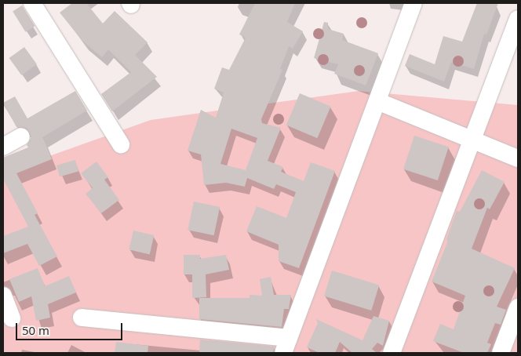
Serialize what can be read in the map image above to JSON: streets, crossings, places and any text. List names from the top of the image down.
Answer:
{
  "scale_bar": "50 m"
}
